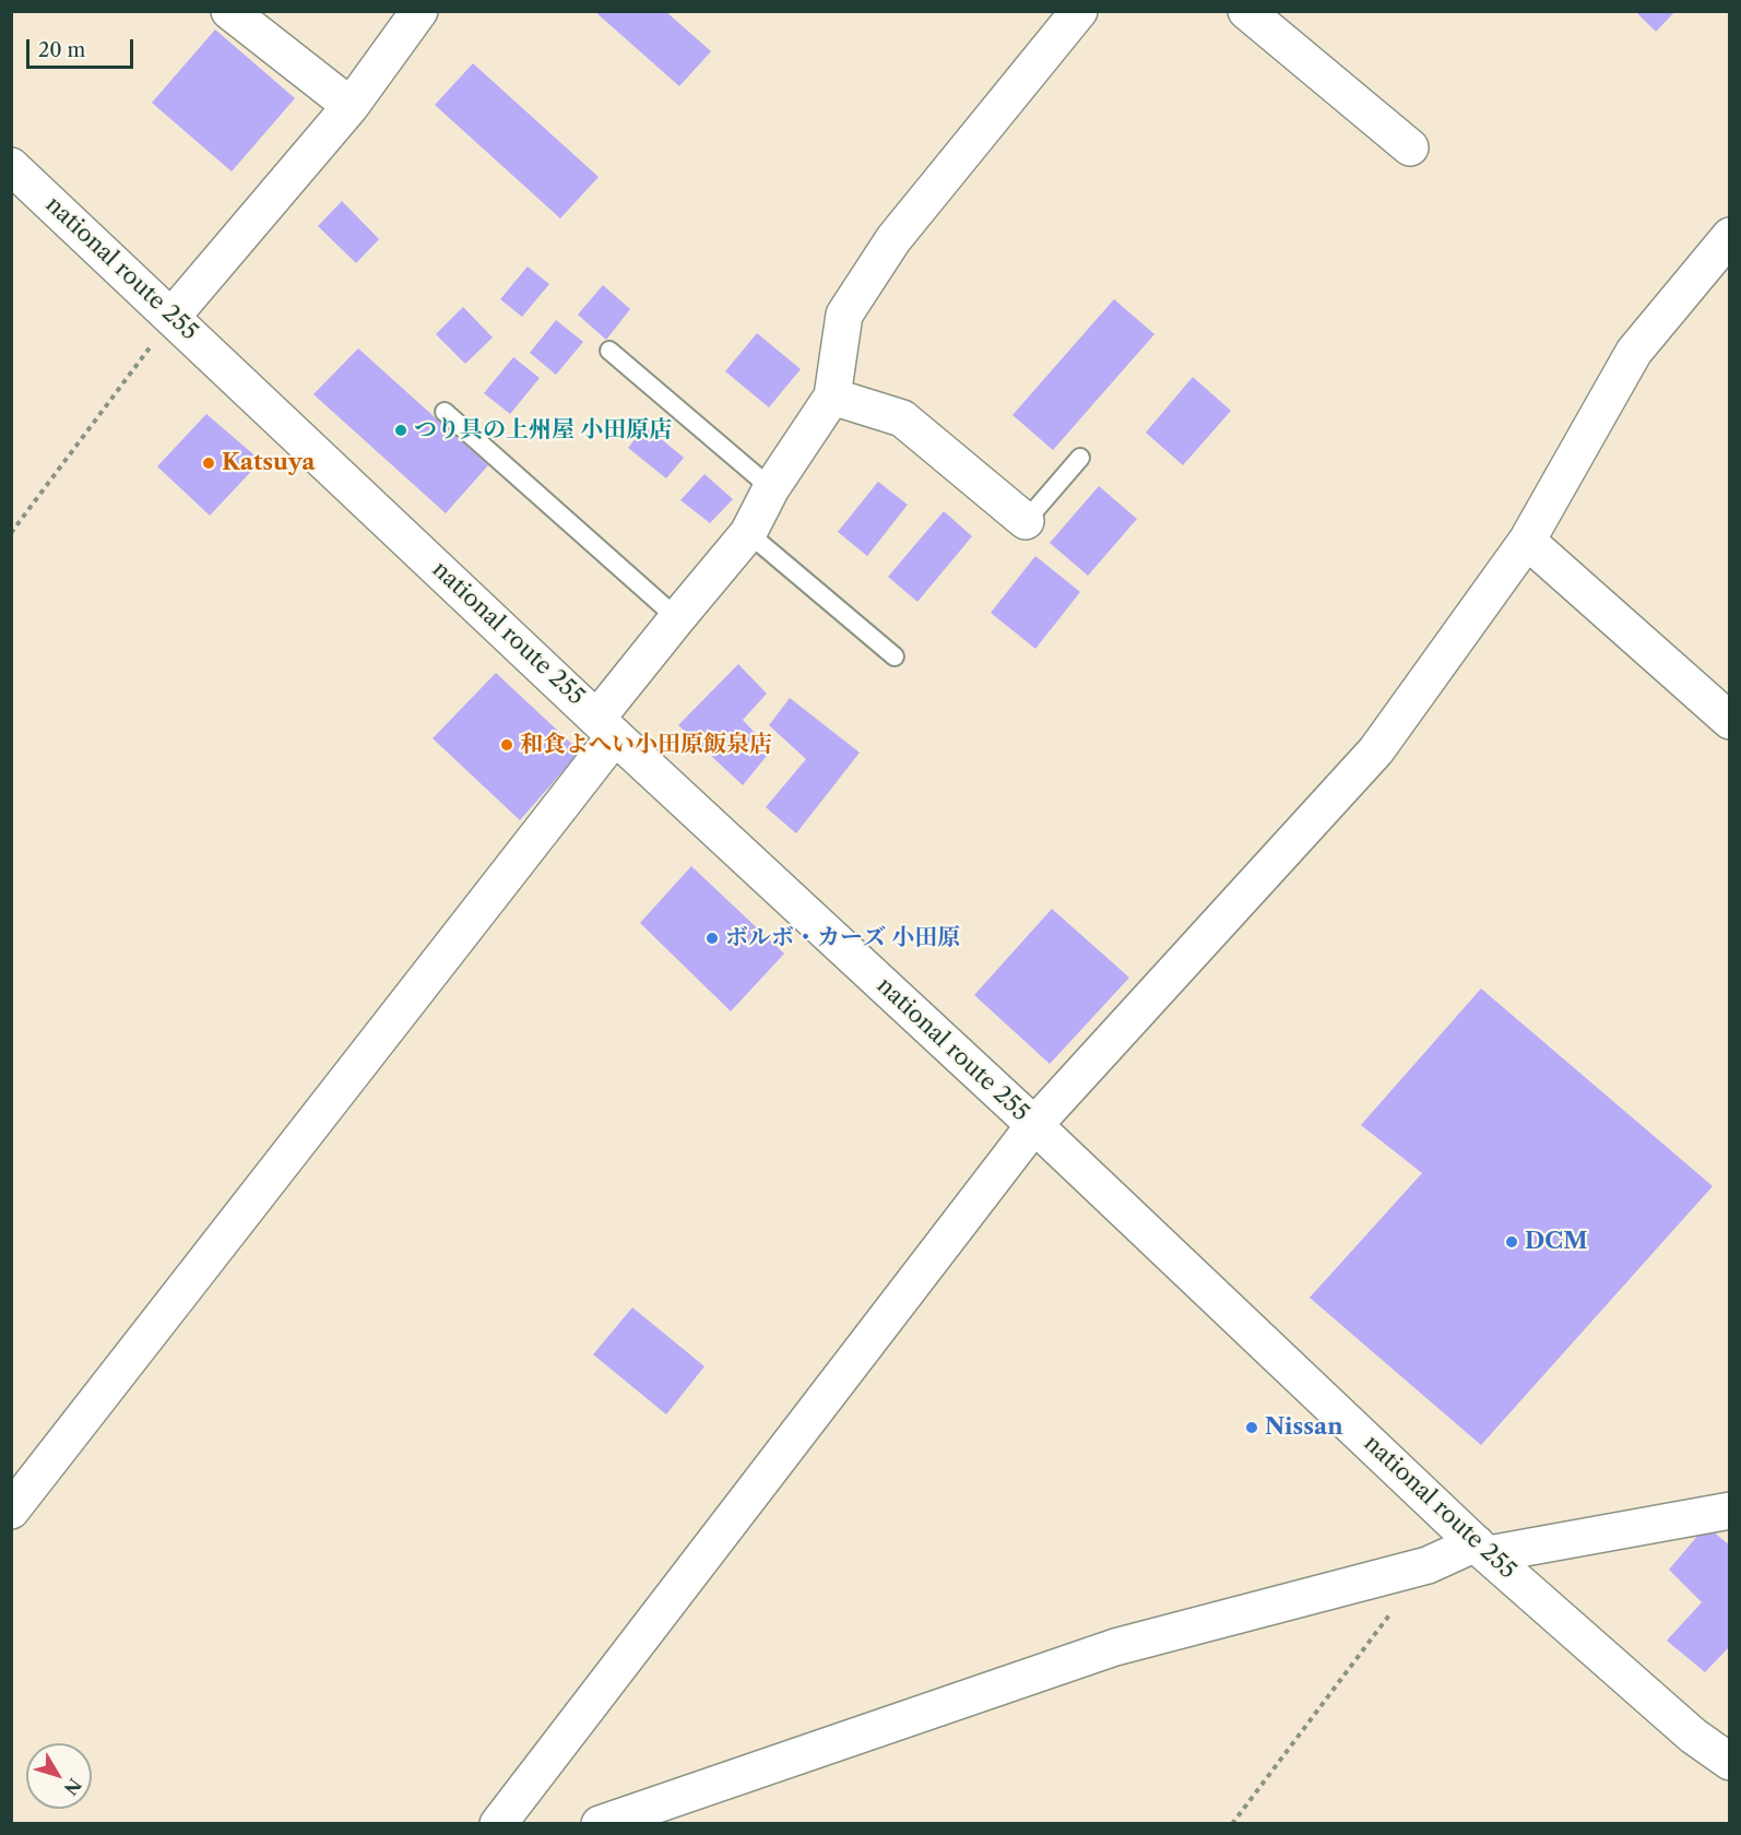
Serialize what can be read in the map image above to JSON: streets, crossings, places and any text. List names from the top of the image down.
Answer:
{
  "streets": {
    "main road": ["national route 255"]
  },
  "places": [
    "つり具の上州屋 小田原店",
    "Katsuya",
    "和食よへい小田原飯泉店",
    "ボルボ・カーズ 小田原",
    "DCM",
    "Nissan"
  ],
  "scale_bar": "20 m",
  "north": "bottom right"
}
